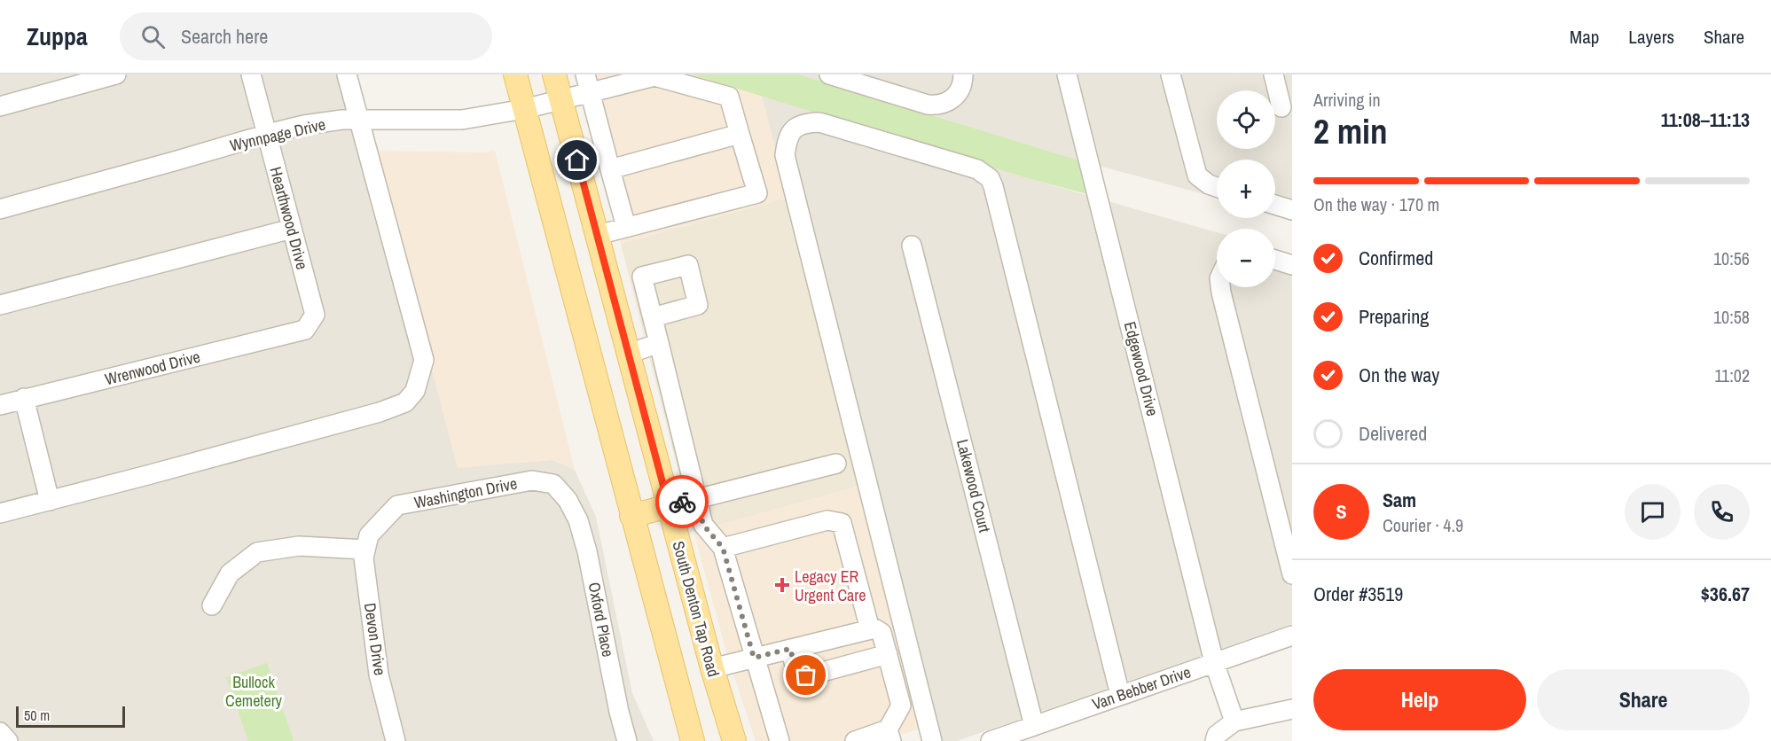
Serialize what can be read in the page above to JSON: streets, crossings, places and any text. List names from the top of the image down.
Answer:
{
  "streets": {
    "main road": ["South Denton Tap Road"],
    "street": [
      "Wynnpage Drive",
      "Hearthwood Drive",
      "Wrenwood Drive",
      "Edgewood Drive",
      "Lakewood Court",
      "Washington Drive",
      "Oxford Place",
      "Devon Drive",
      "Van Bebber Drive"
    ]
  },
  "crossings": [
    ["Wynnpage Drive", "Hearthwood Drive"],
    ["Wynnpage Drive", "South Denton Tap Road"],
    ["Hearthwood Drive", "Wrenwood Drive"],
    ["Edgewood Drive", "Van Bebber Drive"],
    ["Lakewood Court", "Van Bebber Drive"],
    ["Washington Drive", "Oxford Place"],
    ["Washington Drive", "Devon Drive"]
  ],
  "parks": ["Bullock Cemetery"],
  "places": {
    "health": ["Legacy ER Urgent Care"]
  },
  "scale_bar": "50 m",
  "page": {
    "header": "Zuppa",
    "search": "Search here",
    "nav": ["Map", "Layers", "Share"],
    "heading": ["2 min", "Arriving in", "11:08–11:13"],
    "panel": [
      "Sam",
      "Courier · 4.9",
      "Order #3519",
      "$36.67"
    ],
    "map_buttons": ["+", "−"],
    "bar": "On the way · 170 m",
    "list": [
      ["Confirmed", "10:56"],
      ["Preparing", "10:58"],
      ["On the way", "11:02"],
      "Delivered"
    ],
    "round": "S",
    "buttons": ["Help", "Share"],
    "scale": "50 m"
  }
}
